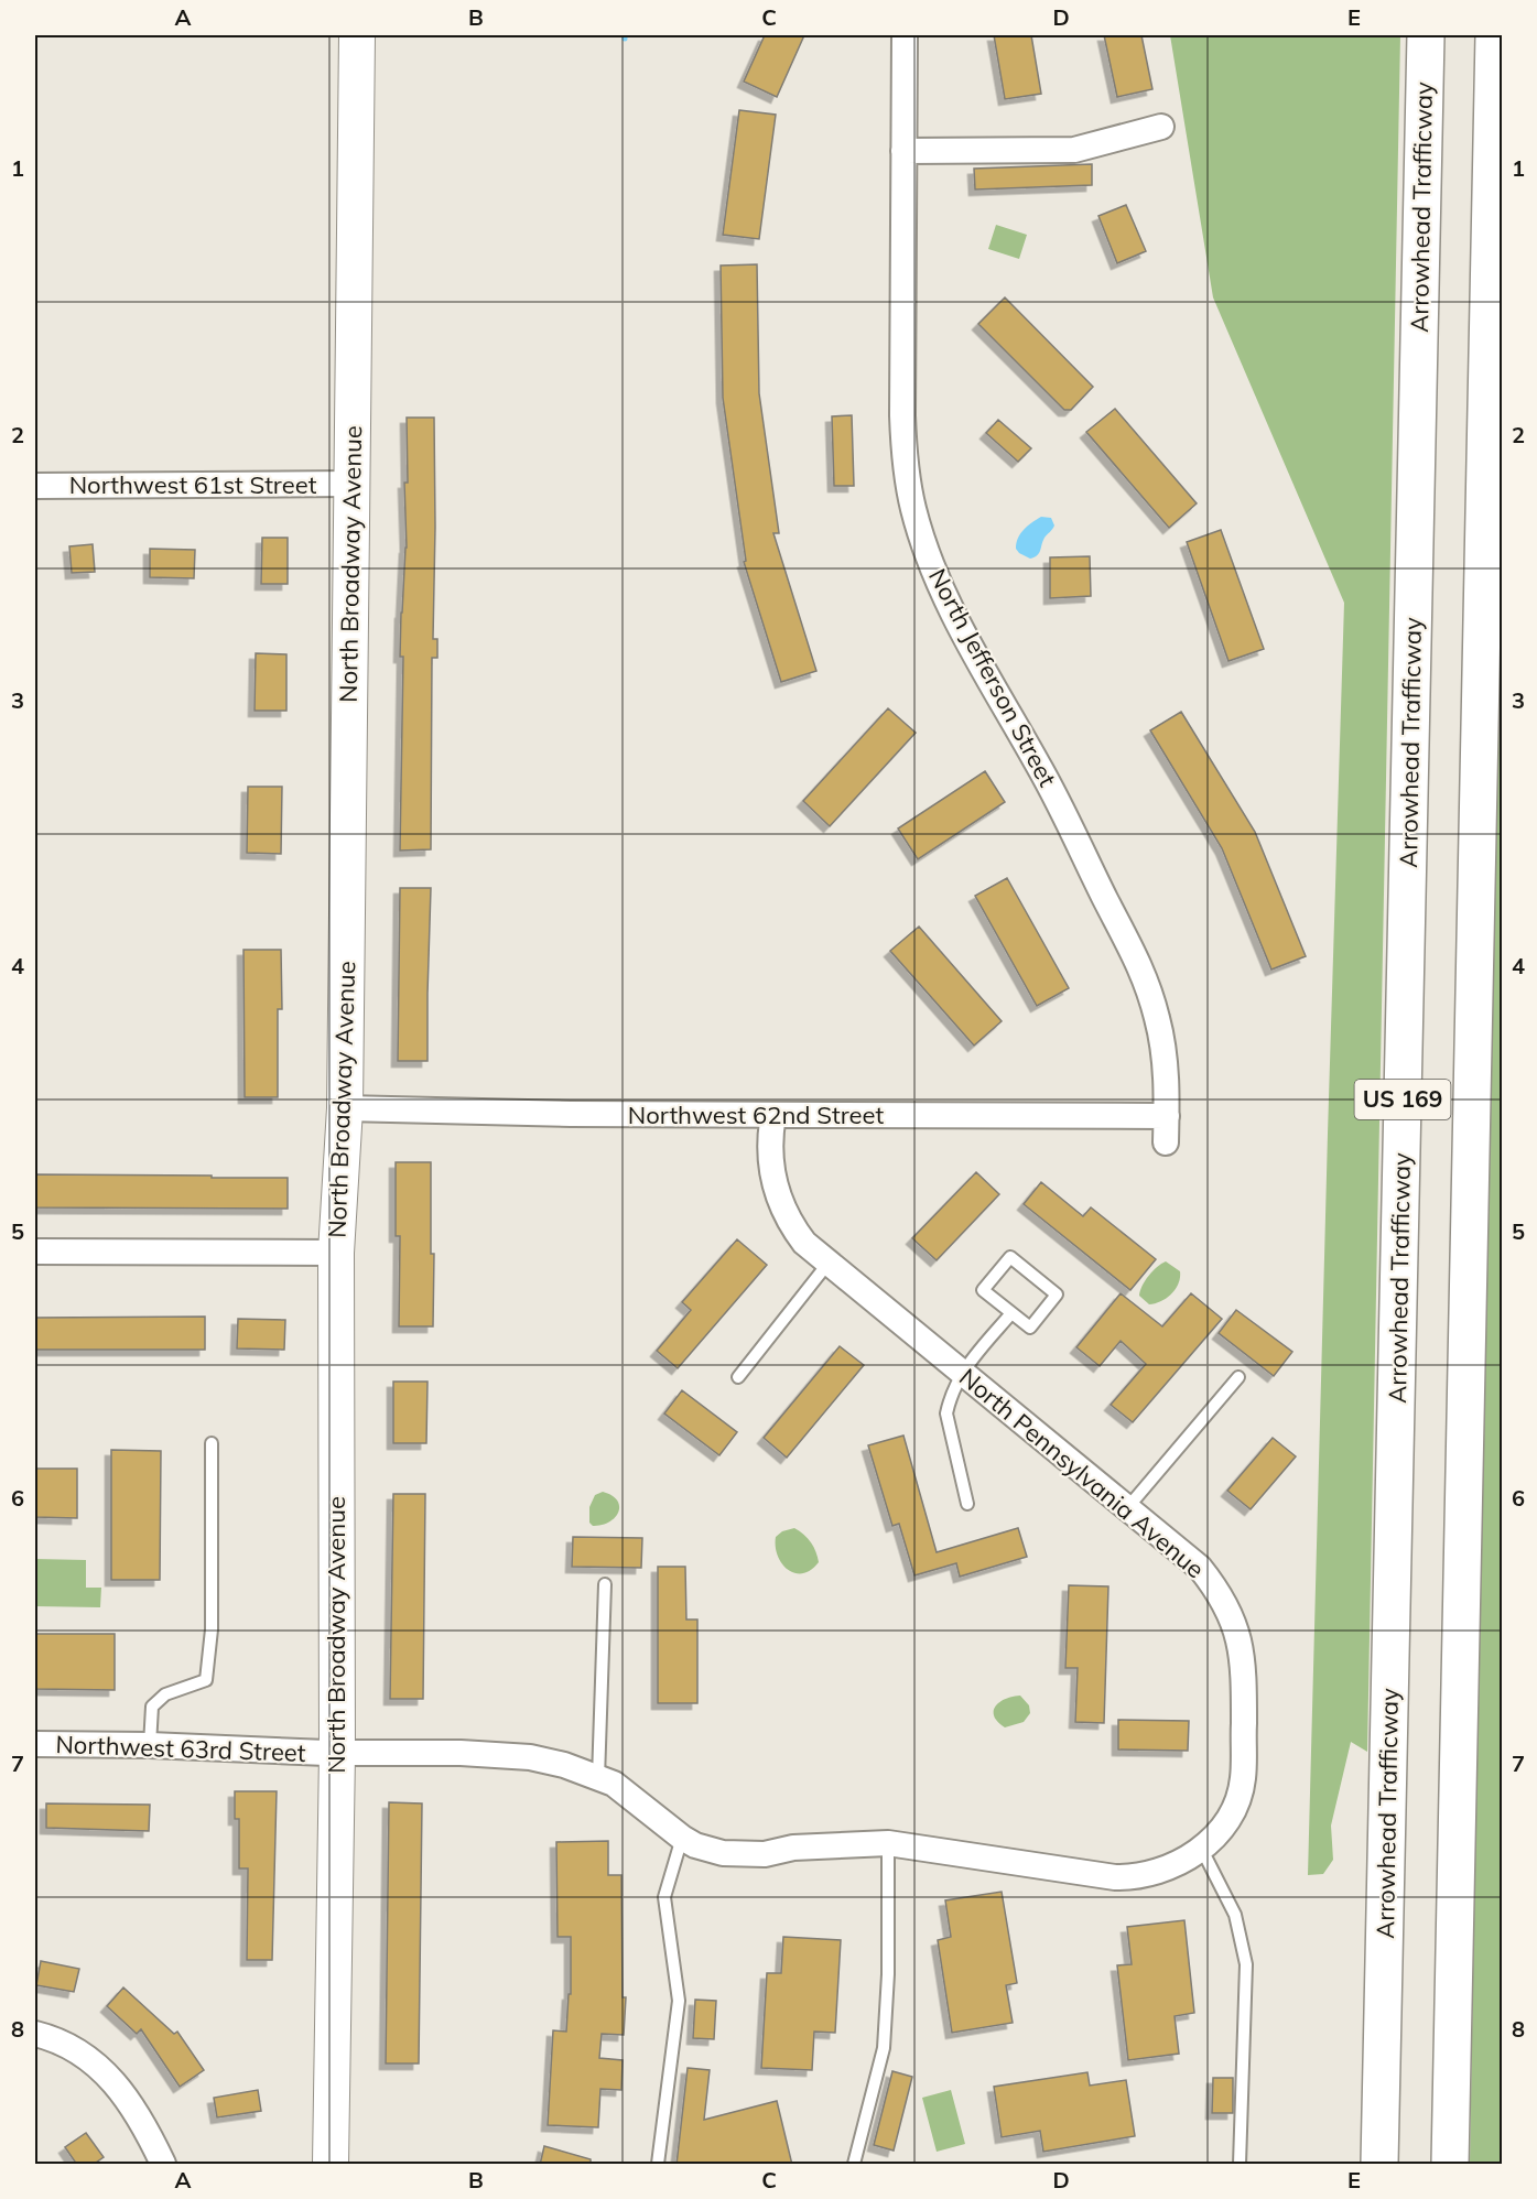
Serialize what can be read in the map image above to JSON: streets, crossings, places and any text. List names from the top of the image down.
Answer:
{
  "streets": {
    "highway": ["Arrowhead Trafficway", "US 169"],
    "street": [
      "Northwest 61st Street",
      "North Broadway Avenue",
      "North Jefferson Street",
      "Northwest 62nd Street",
      "North Pennsylvania Avenue",
      "Northwest 63rd Street"
    ]
  },
  "crossings": [
    ["Northwest 61st Street", "North Broadway Avenue"],
    ["North Broadway Avenue", "Northwest 62nd Street"],
    ["North Broadway Avenue", "Northwest 63rd Street"],
    ["North Jefferson Street", "Northwest 62nd Street"],
    ["Northwest 62nd Street", "North Pennsylvania Avenue"],
    ["North Pennsylvania Avenue", "Northwest 63rd Street"]
  ],
  "grid": {
    "columns": [
      "A",
      "B",
      "C",
      "D",
      "E"
    ],
    "rows": [
      "1",
      "2",
      "3",
      "4",
      "5",
      "6",
      "7",
      "8"
    ]
  }
}
